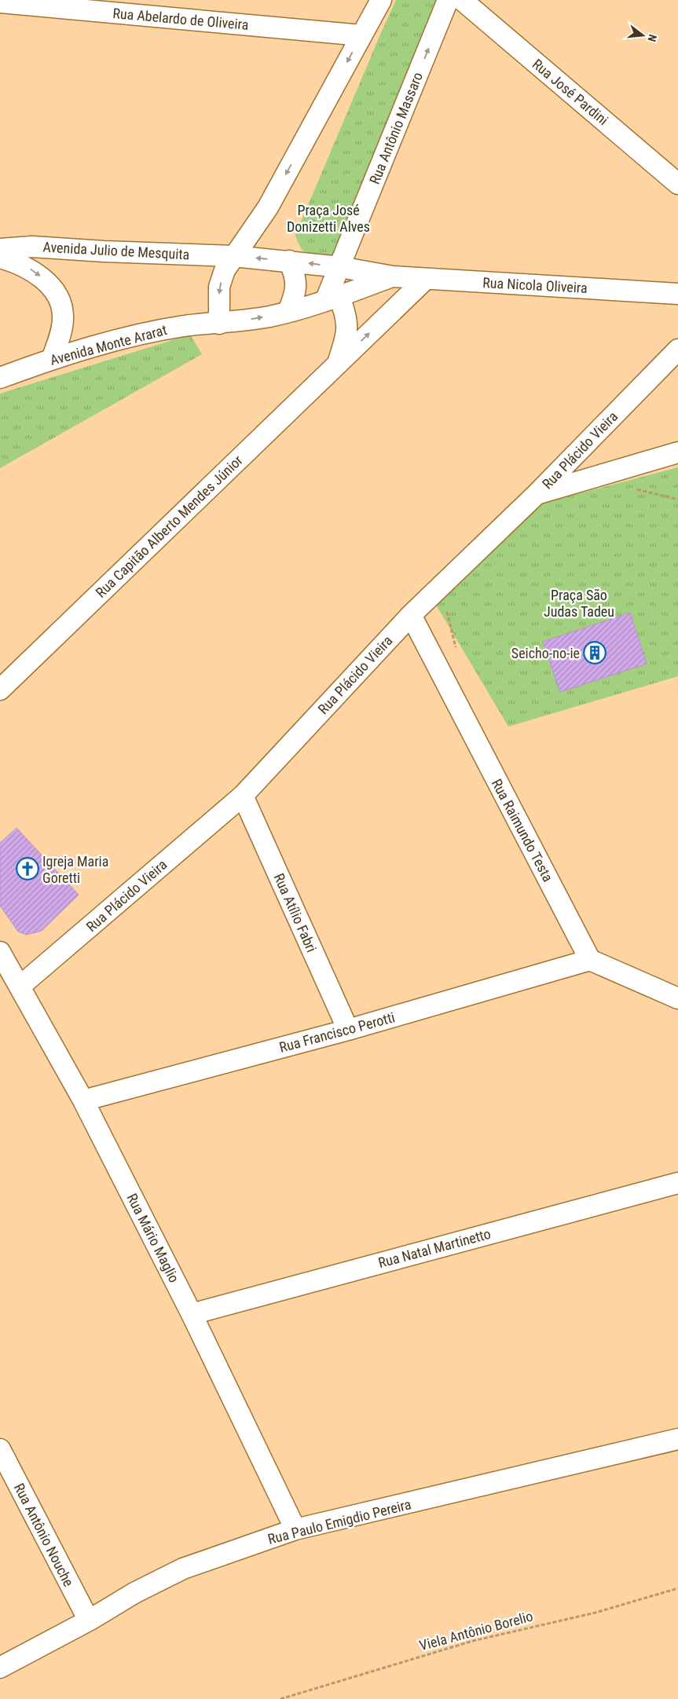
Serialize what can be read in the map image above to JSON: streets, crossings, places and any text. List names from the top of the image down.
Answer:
{
  "streets": {
    "street": [
      "Rua Abelardo de Oliveira",
      "Rua José Pardini",
      "Rua Antônio Massaro",
      "Avenida Julio de Mesquita",
      "Rua Nicola Oliveira",
      "Avenida Monte Ararat",
      "Rua Plácido Vieira",
      "Rua Capitão Alberto Mendes Júnior",
      "Rua Raimundo Testa",
      "Rua Atílio Fabri",
      "Rua Francisco Perotti",
      "Rua Mário Maglio",
      "Rua Natal Martinetto",
      "Rua Paulo Emigdio Pereira",
      "Rua Antônio Nouche"
    ],
    "path": ["Viela Antônio Borelio"]
  },
  "crossings": [
    ["Rua Antônio Massaro", "Rua Nicola Oliveira"],
    ["Rua Antônio Massaro", "Rua Capitão Alberto Mendes Júnior"],
    ["Avenida Julio de Mesquita", "Rua Nicola Oliveira"],
    ["Avenida Julio de Mesquita", "Avenida Monte Ararat"],
    ["Rua Nicola Oliveira", "Avenida Monte Ararat"],
    ["Rua Nicola Oliveira", "Rua Capitão Alberto Mendes Júnior"],
    ["Rua Plácido Vieira", "Rua Raimundo Testa"],
    ["Rua Plácido Vieira", "Rua Atílio Fabri"],
    ["Rua Plácido Vieira", "Rua Mário Maglio"],
    ["Rua Raimundo Testa", "Rua Francisco Perotti"],
    ["Rua Atílio Fabri", "Rua Francisco Perotti"],
    ["Rua Francisco Perotti", "Rua Mário Maglio"],
    ["Rua Mário Maglio", "Rua Natal Martinetto"],
    ["Rua Mário Maglio", "Rua Paulo Emigdio Pereira"],
    ["Rua Paulo Emigdio Pereira", "Rua Antônio Nouche"]
  ],
  "parks": ["Praça José Donizetti Alves", "Praça São Judas Tadeu"],
  "places": {
    "building": ["Seicho-no-ie"],
    "church": ["Igreja Maria Goretti"]
  },
  "north": "right"
}
